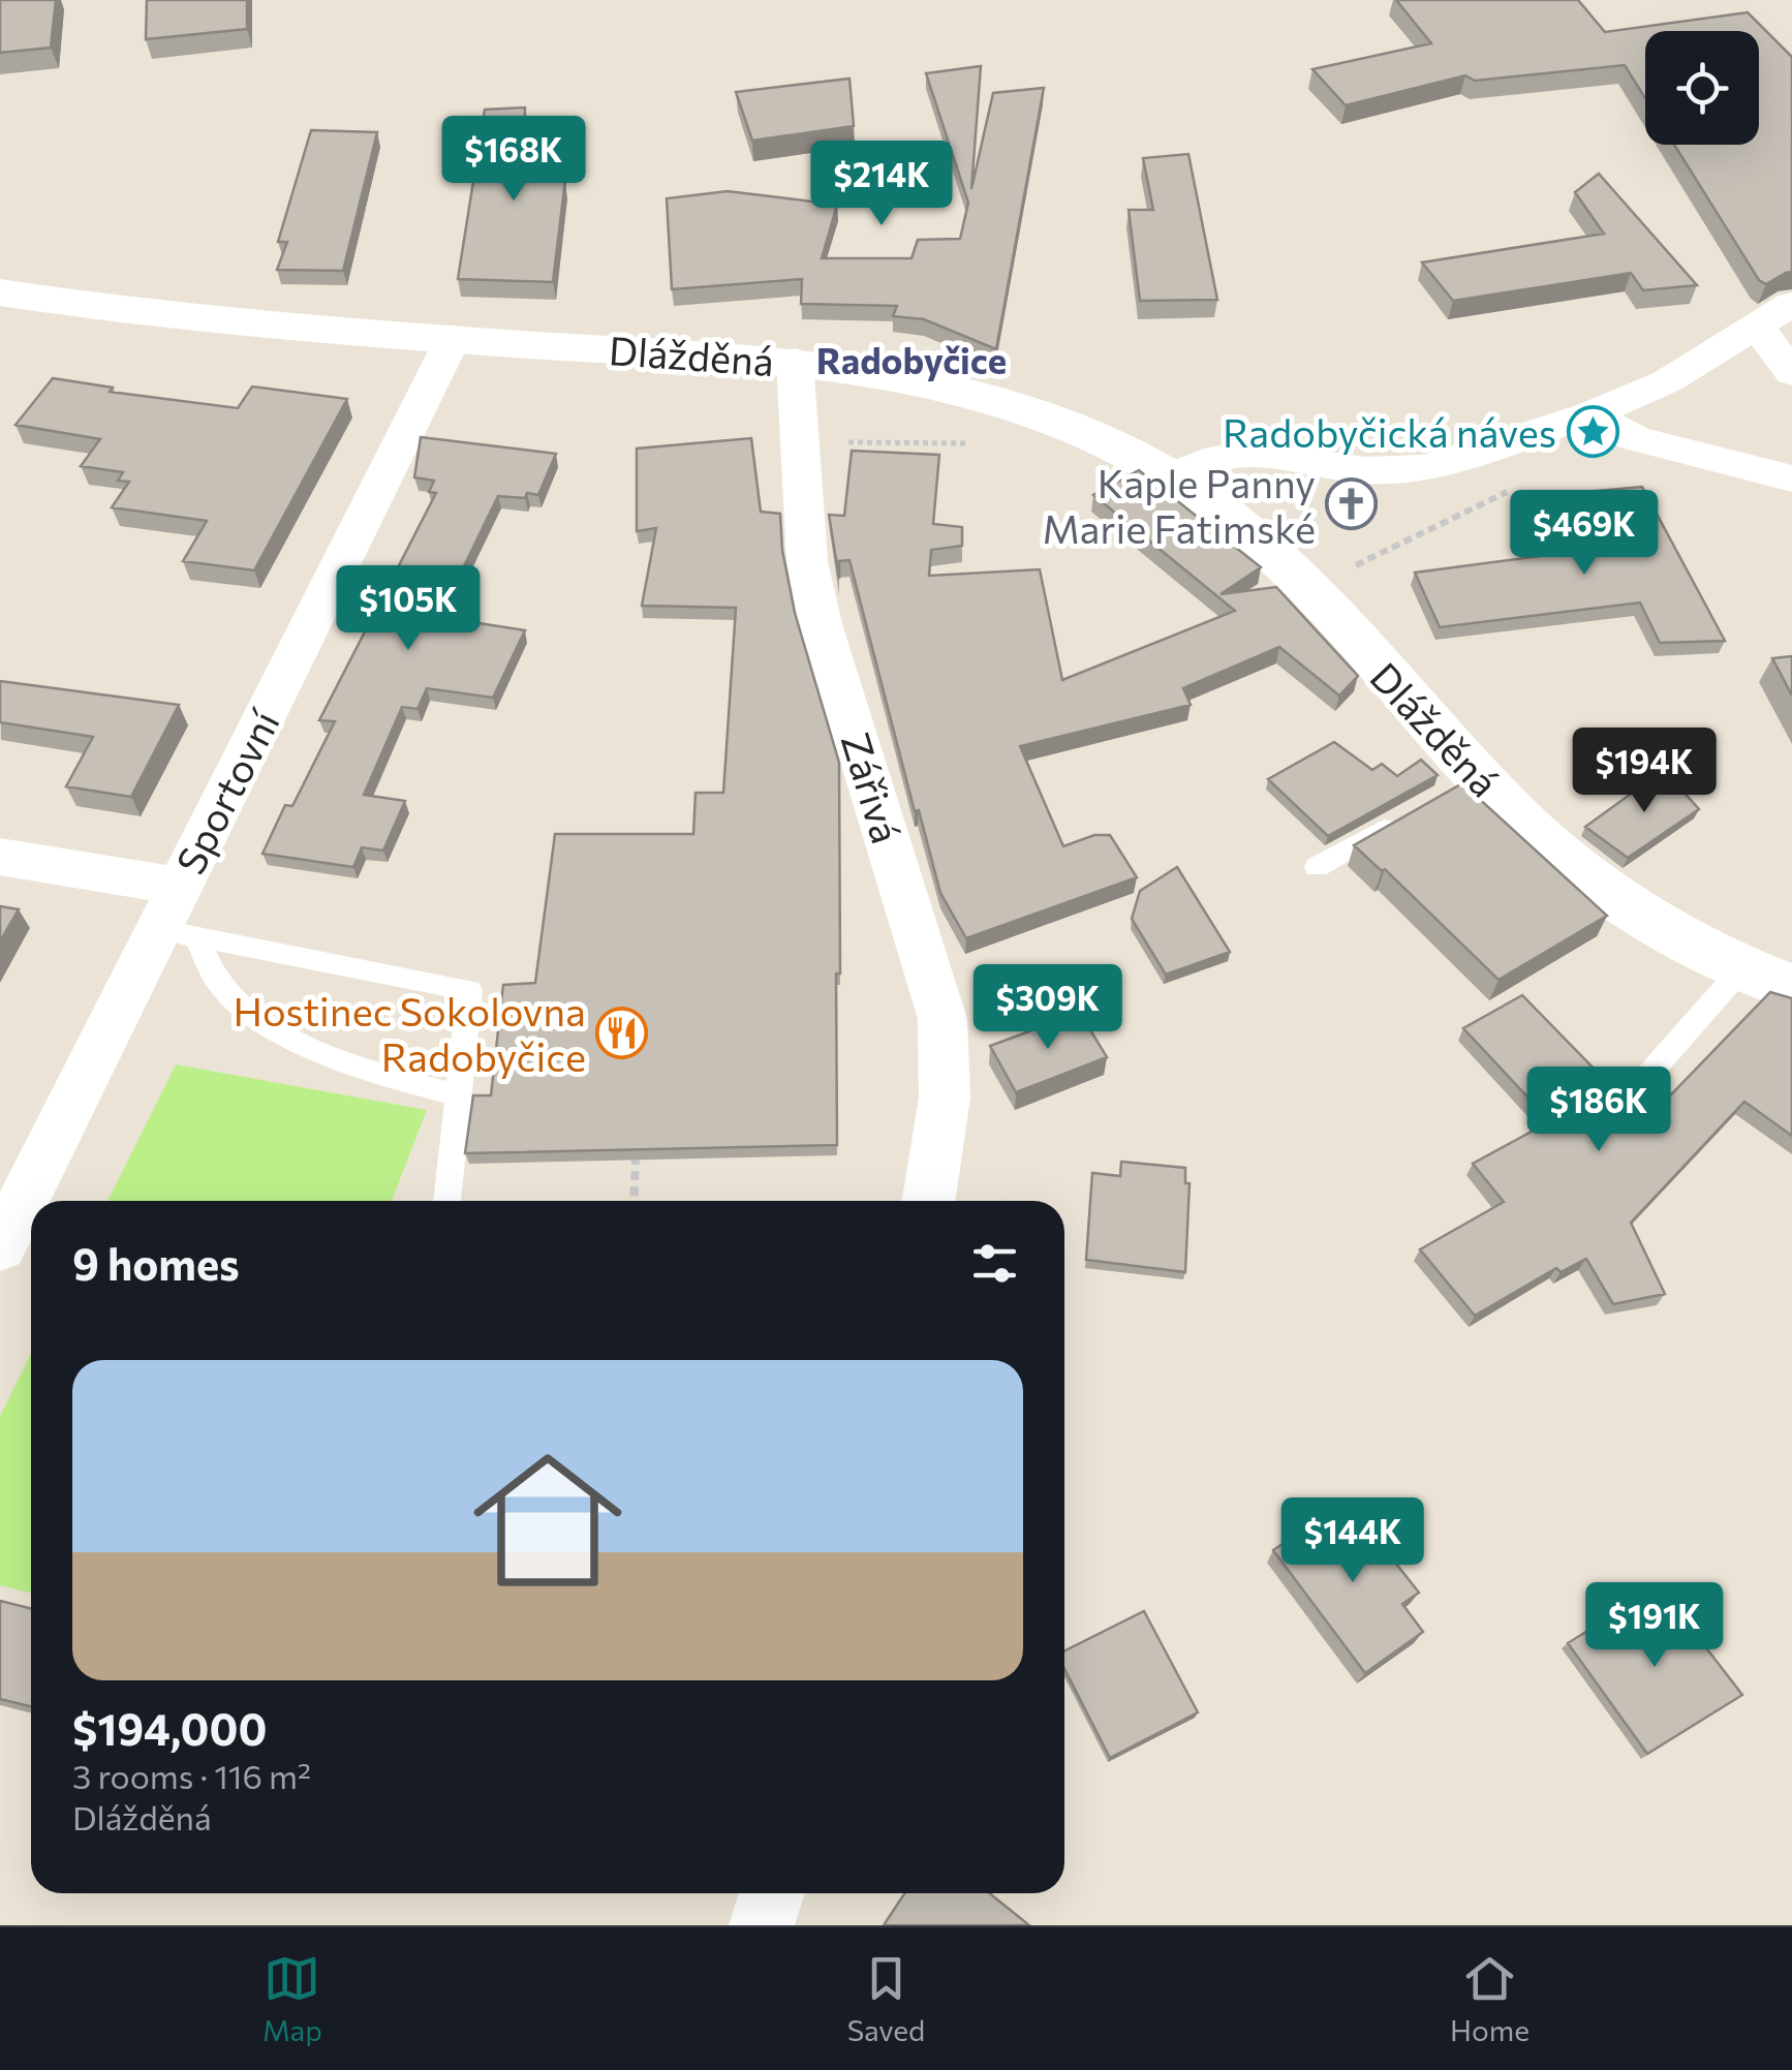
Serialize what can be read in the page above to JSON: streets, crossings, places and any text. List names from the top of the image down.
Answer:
{
  "streets": {
    "street": ["Dlážděná", "Zářivá", "Sportovní"]
  },
  "crossings": [
    ["Dlážděná", "Zářivá"],
    ["Dlážděná", "Sportovní"]
  ],
  "districts": ["Radobyčice"],
  "places": {
    "place": ["Radobyčická náves"],
    "church": ["Kaple Panny Marie Fatimské"],
    "restaurant": ["Hostinec Sokolovna Radobyčice"]
  },
  "page": {
    "price": [
      "$168K",
      "$214K",
      "$469K",
      "$105K",
      "$194K",
      "$309K",
      "$186K",
      "$144K",
      "$191K"
    ],
    "heading": "9 homes",
    "list": [
      {
        "name": "$194,000",
        "note": "3 rooms · 116 m² · Dlážděná"
      }
    ],
    "tabs": ["Map", "Saved", "Home"]
  }
}
